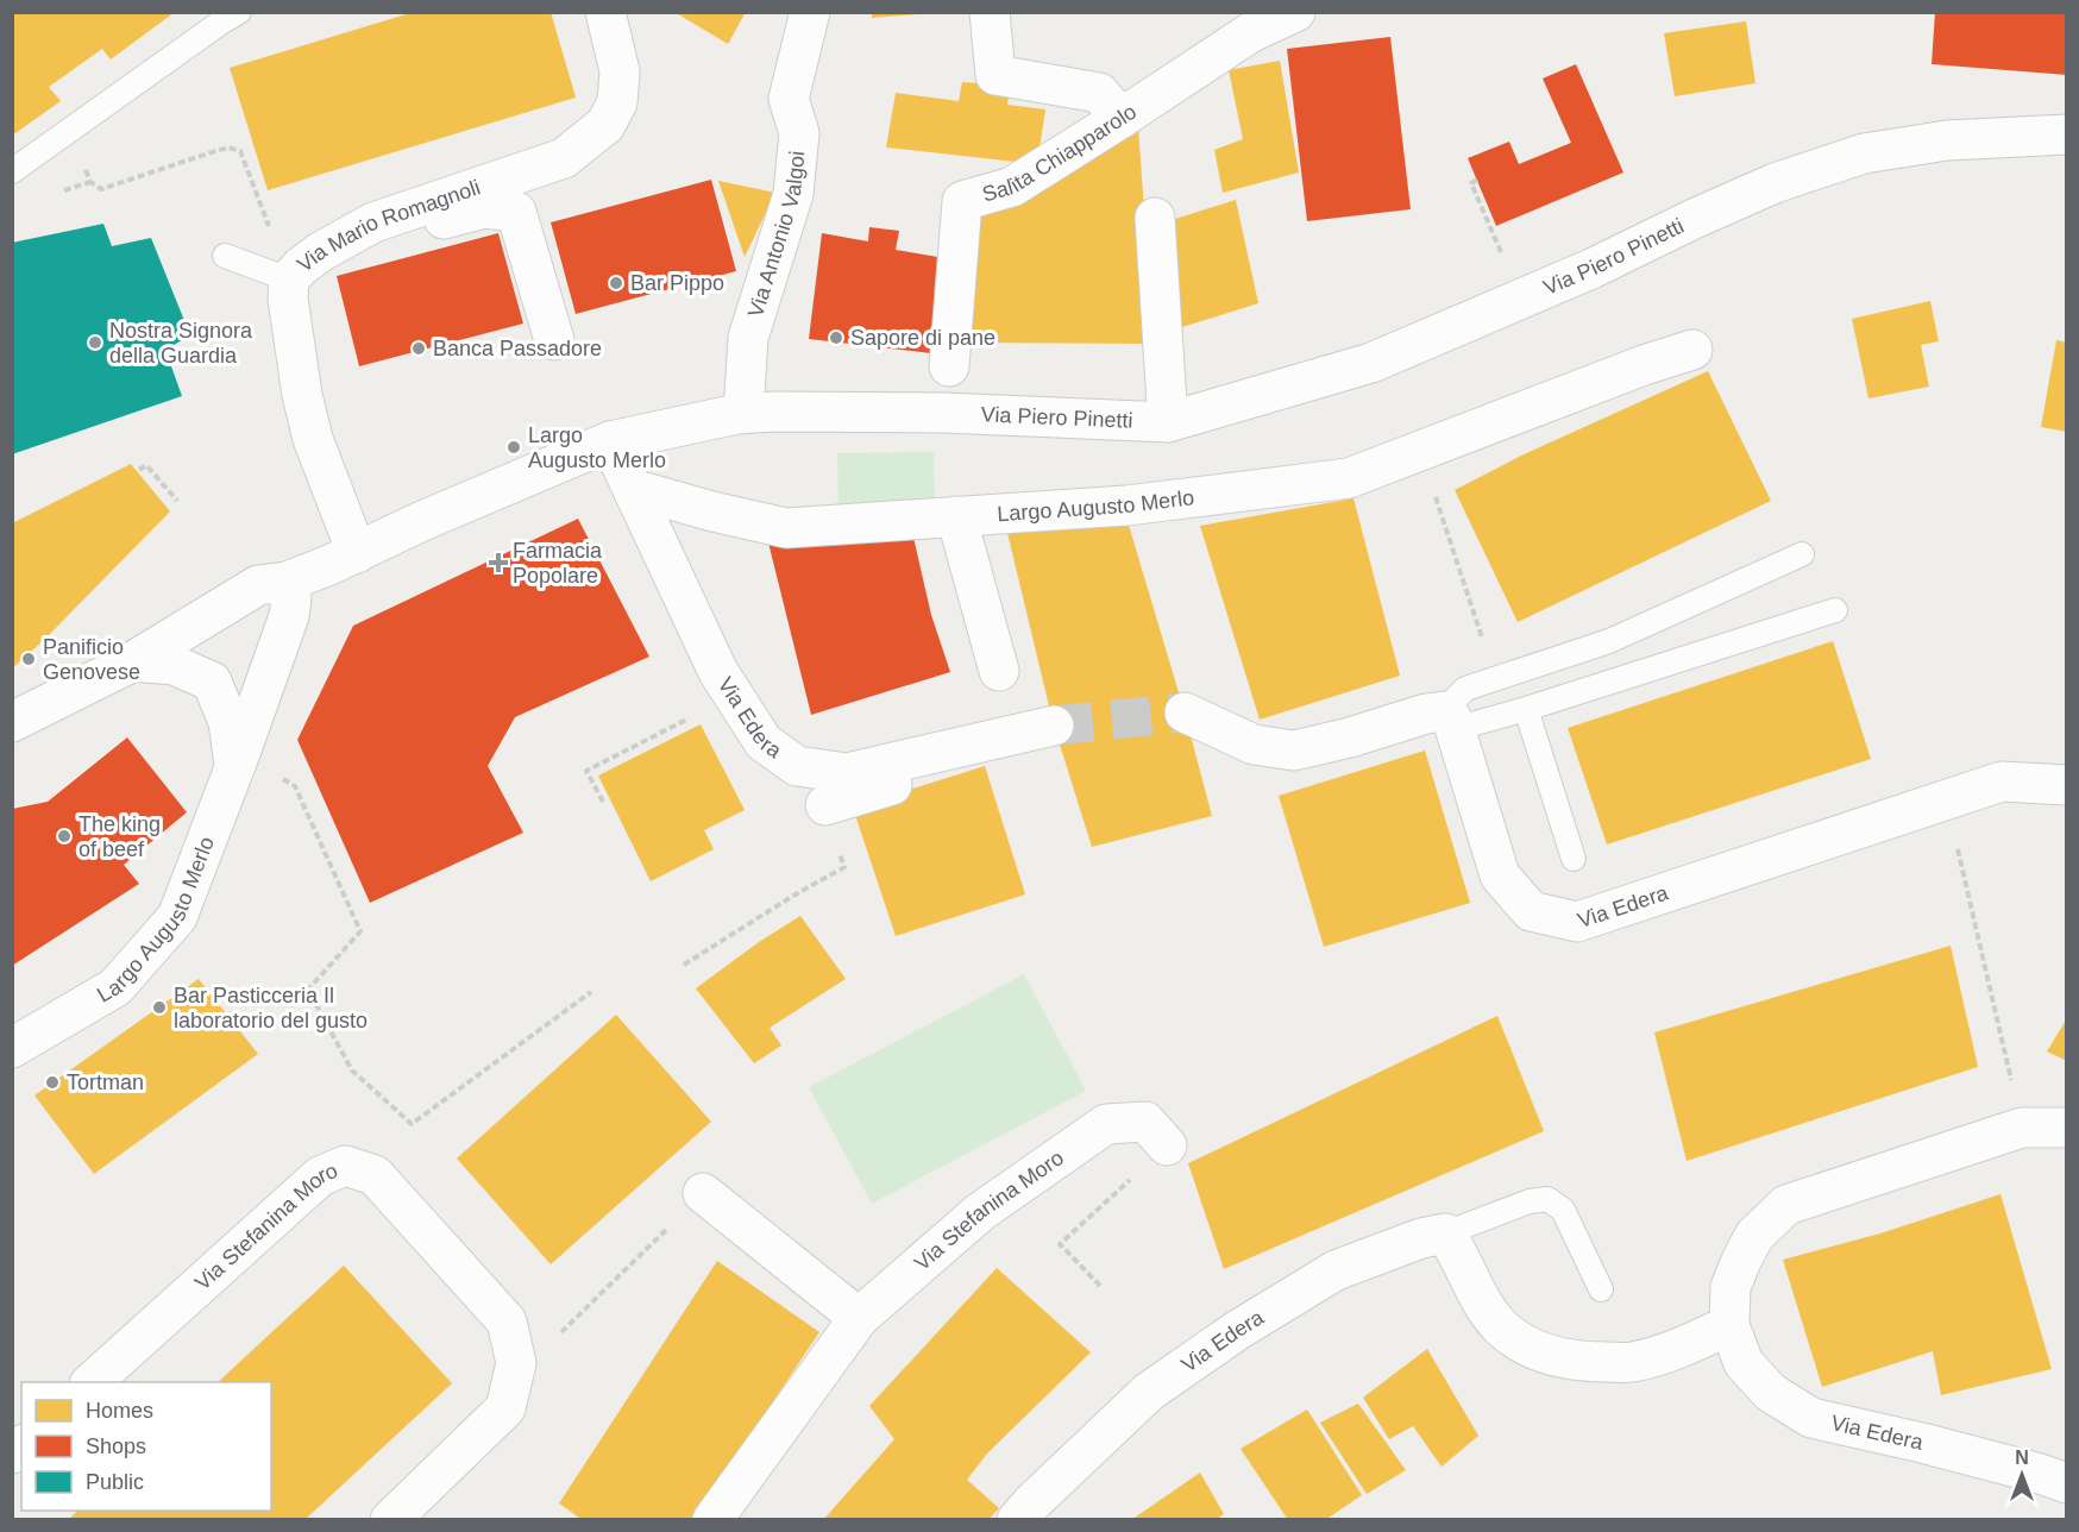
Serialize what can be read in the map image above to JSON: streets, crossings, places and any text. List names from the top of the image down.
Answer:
{
  "streets": {
    "street": [
      "Salita Chiapparolo",
      "Via Mario Romagnoli",
      "Via Antonio Valgoi",
      "Via Piero Pinetti",
      "Largo Augusto Merlo",
      "Via Edera",
      "Via Stefanina Moro"
    ]
  },
  "crossings": [
    ["Via Antonio Valgoi", "Via Piero Pinetti"],
    ["Largo Augusto Merlo", "Via Edera"]
  ],
  "places": {
    "other": [
      "Bar Pippo",
      "Sapore di pane",
      "Nostra Signora della Guardia",
      "Banca Passadore",
      "Largo Augusto Merlo",
      "Panificio Genovese",
      "The king of beef",
      "Bar Pasticceria Il laboratorio del gusto",
      "Tortman"
    ],
    "health": ["Farmacia Popolare"]
  },
  "legend": ["Homes", "Shops", "Public"],
  "north": "top"
}
